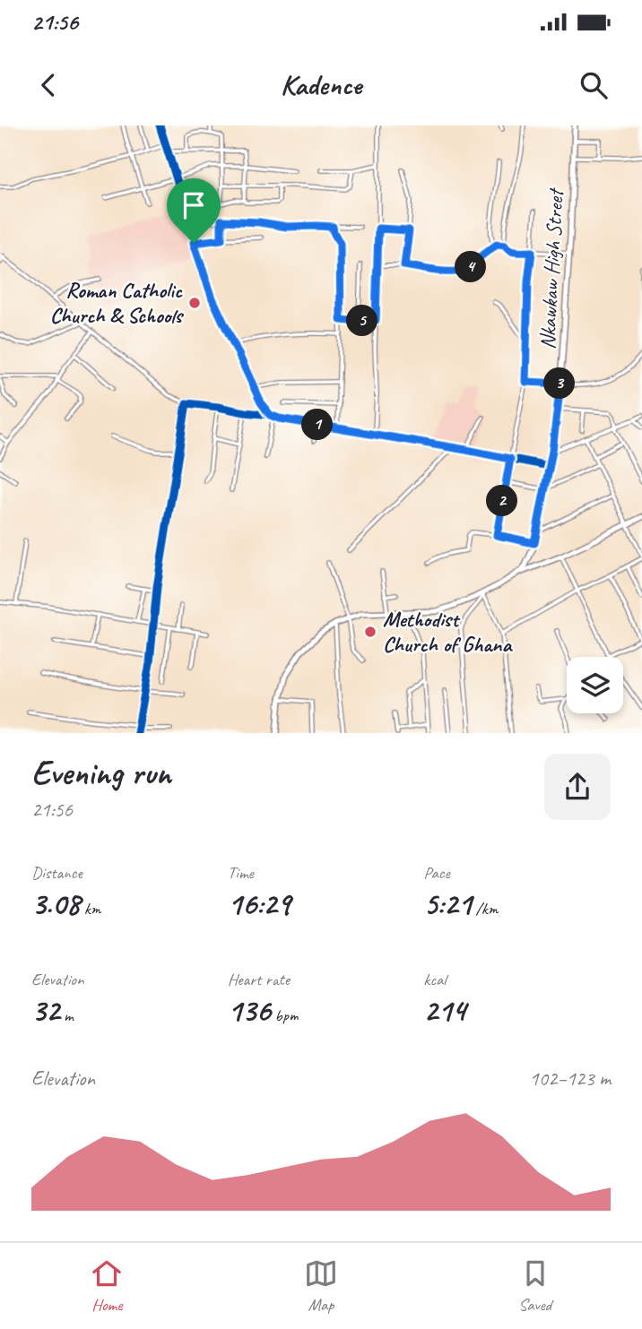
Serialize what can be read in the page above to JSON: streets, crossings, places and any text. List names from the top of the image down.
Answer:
{
  "streets": {
    "main road": ["Nkawkaw High Street"]
  },
  "places": ["Roman Catholic Church & Schools", "Methodist Church of Ghana"],
  "page": {
    "status": "21:56",
    "header": "Kadence",
    "pins": [
      "4",
      "5",
      "3",
      "1",
      "2"
    ],
    "heading": ["Evening run", "21:56"],
    "stats": [
      ["Distance", "3.08 km"],
      ["Time", "16:29"],
      ["Pace", "5:21 /km"],
      ["Elevation", "32 m"],
      ["Heart rate", "136 bpm"],
      ["kcal", "214"]
    ],
    "chart": ["Elevation", "102–123 m"],
    "tabs": ["Home", "Map", "Saved"]
  }
}
